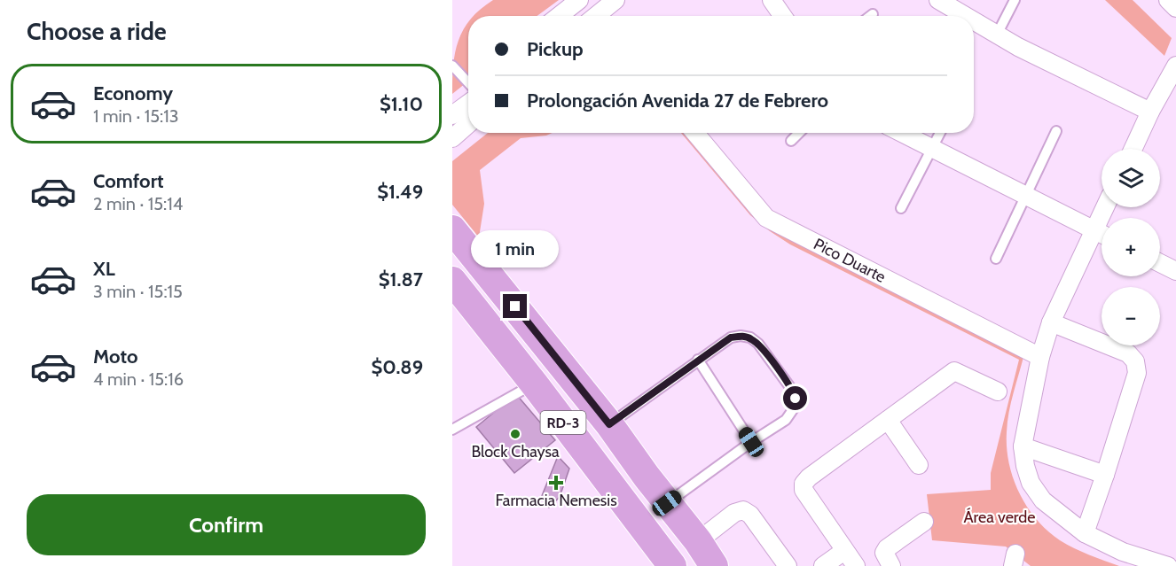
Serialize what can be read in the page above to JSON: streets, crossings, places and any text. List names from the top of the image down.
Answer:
{
  "streets": {
    "main road": ["RD-3"],
    "street": ["Pico Duarte"]
  },
  "parks": ["Área verde"],
  "places": {
    "other": ["Block Chaysa"],
    "health": ["Farmacia Nemesis"]
  },
  "page": {
    "heading": "Choose a ride",
    "banner": ["Pickup", "Prolongación Avenida 27 de Febrero"],
    "list": [
      {
        "name": "Economy",
        "note": "1 min · 15:13",
        "value": "$1.10"
      },
      {
        "name": "Comfort",
        "note": "2 min · 15:14",
        "value": "$1.49"
      },
      {
        "name": "XL",
        "note": "3 min · 15:15",
        "value": "$1.87"
      },
      {
        "name": "Moto",
        "note": "4 min · 15:16",
        "value": "$0.89"
      }
    ],
    "map_buttons": ["+", "−"],
    "bubble": "1 min",
    "buttons": "Confirm"
  }
}
